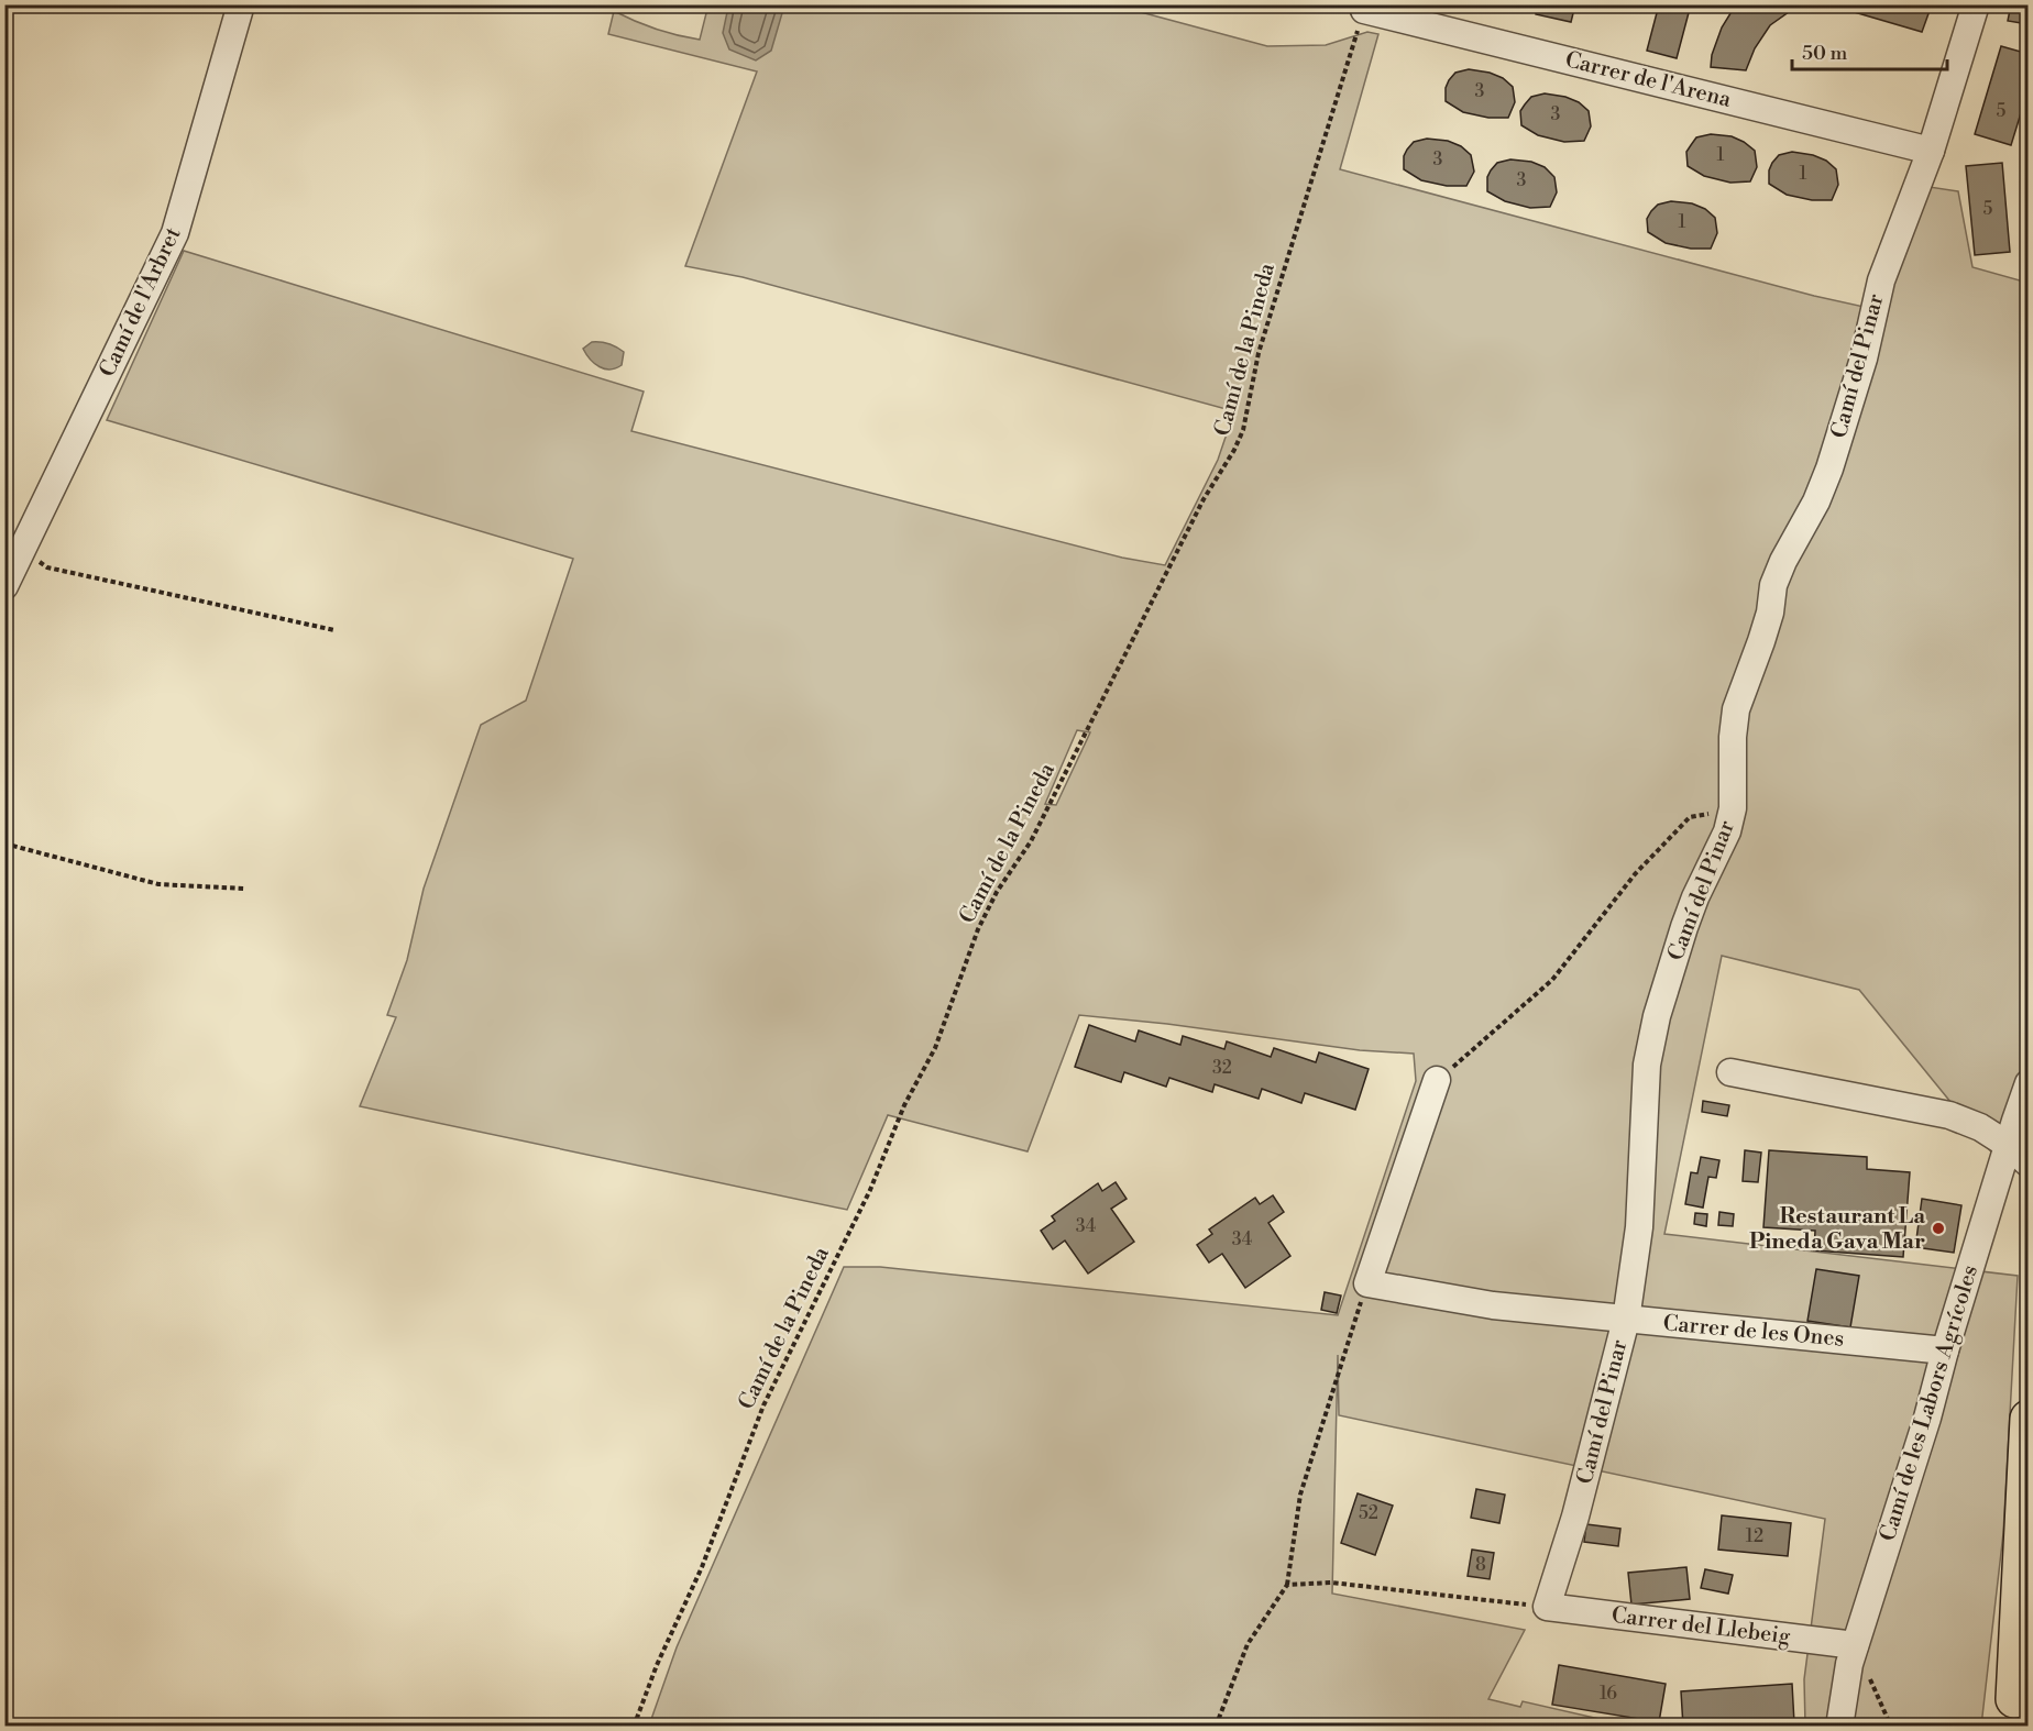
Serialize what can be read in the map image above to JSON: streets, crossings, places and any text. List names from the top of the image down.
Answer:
{
  "streets": {
    "street": [
      "Carrer de l'Arena",
      "Camí de l'Arbret",
      "Camí del Pinar",
      "Carrer de les Ones",
      "Camí de les Labors Agrícoles",
      "Carrer del Llebeig"
    ],
    "path": ["Camí de la Pineda"]
  },
  "crossings": [
    ["Carrer de l'Arena", "Camí de la Pineda"],
    ["Carrer de l'Arena", "Camí del Pinar"],
    ["Camí del Pinar", "Carrer de les Ones"],
    ["Camí del Pinar", "Carrer del Llebeig"],
    ["Carrer de les Ones", "Camí de les Labors Agrícoles"],
    ["Camí de les Labors Agrícoles", "Carrer del Llebeig"]
  ],
  "places": ["Restaurant La Pineda Gava Mar"],
  "house_numbers": [
    "3",
    "5",
    "3",
    "1",
    "3",
    "1",
    "3",
    "5",
    "1",
    "32",
    "34",
    "34",
    "52",
    "12",
    "8",
    "16"
  ],
  "scale_bar": "50 m"
}
